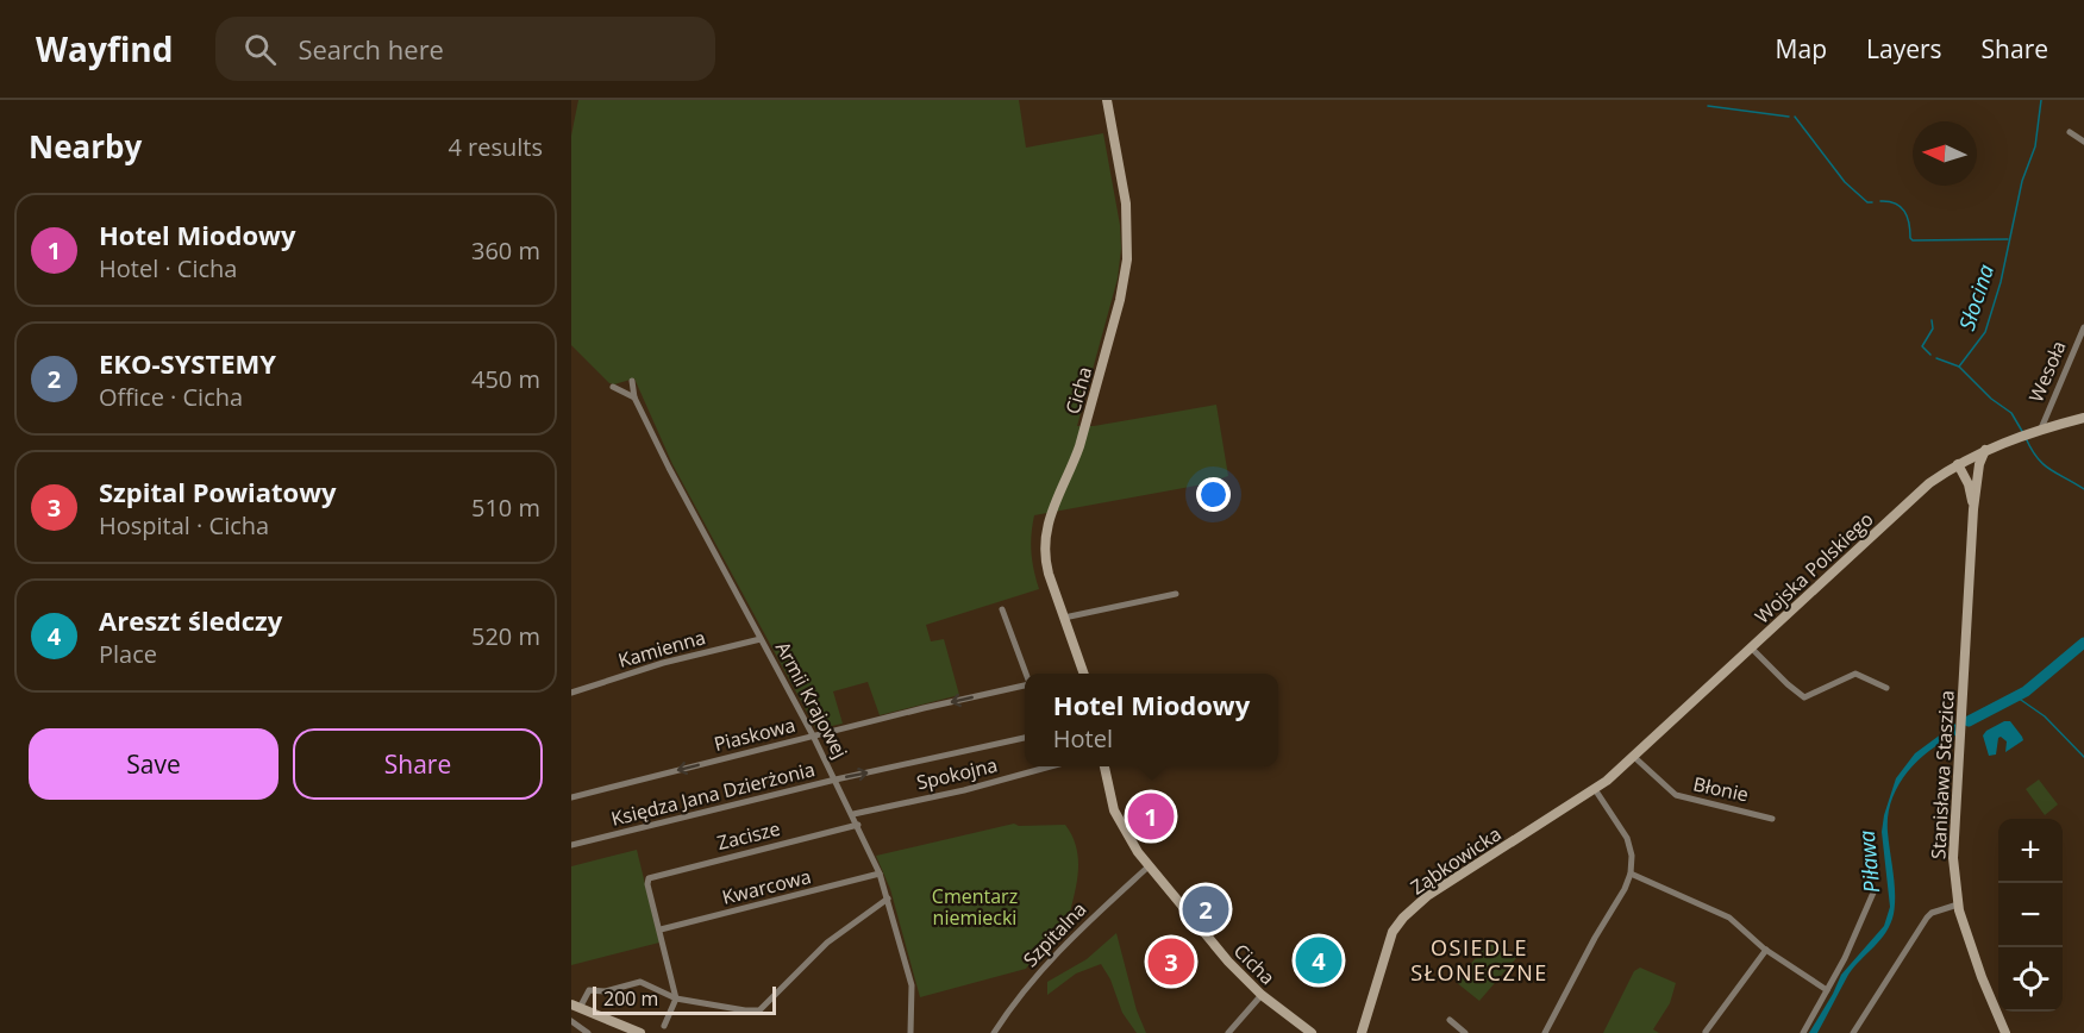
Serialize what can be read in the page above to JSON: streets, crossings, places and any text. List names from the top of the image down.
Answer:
{
  "streets": {
    "street": [
      "Wesoła",
      "Cicha",
      "Wojska Polskiego",
      "Kamienna",
      "Armii Krajowej",
      "Piaskowa",
      "Spokojna",
      "Stanisława Staszica",
      "Błonie",
      "Księdza Jana Dzierżonia",
      "Zacisze",
      "Ząbkowicka",
      "Kwarcowa",
      "Szpitalna"
    ]
  },
  "crossings": [
    ["Wesoła", "Wojska Polskiego"],
    ["Cicha", "Szpitalna"],
    ["Wojska Polskiego", "Stanisława Staszica"],
    ["Wojska Polskiego", "Błonie"],
    ["Wojska Polskiego", "Ząbkowicka"],
    ["Kamienna", "Armii Krajowej"],
    ["Armii Krajowej", "Piaskowa"],
    ["Armii Krajowej", "Spokojna"],
    ["Armii Krajowej", "Księdza Jana Dzierżonia"],
    ["Armii Krajowej", "Zacisze"],
    ["Armii Krajowej", "Kwarcowa"],
    ["Zacisze", "Kwarcowa"]
  ],
  "one_way": ["Piaskowa", "Księdza Jana Dzierżonia"],
  "districts": ["OSIEDLE SŁONECZNE"],
  "water": ["Słocina", "Piława"],
  "parks": ["Cmentarz niemiecki"],
  "scale_bar": "200 m",
  "north": "left",
  "page": {
    "header": "Wayfind",
    "search": "Search here",
    "nav": ["Map", "Layers", "Share"],
    "heading": ["Nearby", "4 results"],
    "list": [
      {
        "mark": "1",
        "name": "Hotel Miodowy",
        "note": "Hotel · Cicha",
        "value": "360 m"
      },
      {
        "mark": "2",
        "name": "EKO-SYSTEMY",
        "note": "Office · Cicha",
        "value": "450 m"
      },
      {
        "mark": "3",
        "name": "Szpital Powiatowy",
        "note": "Hospital · Cicha",
        "value": "510 m"
      },
      {
        "mark": "4",
        "name": "Areszt śledczy",
        "note": "Place",
        "value": "520 m"
      }
    ],
    "popup": ["Hotel Miodowy", "Hotel"],
    "buttons": ["Save", "Share"],
    "pins": [
      "1",
      "2",
      "4",
      "3"
    ],
    "map_buttons": ["+", "−"],
    "scale": "200 m"
  }
}
